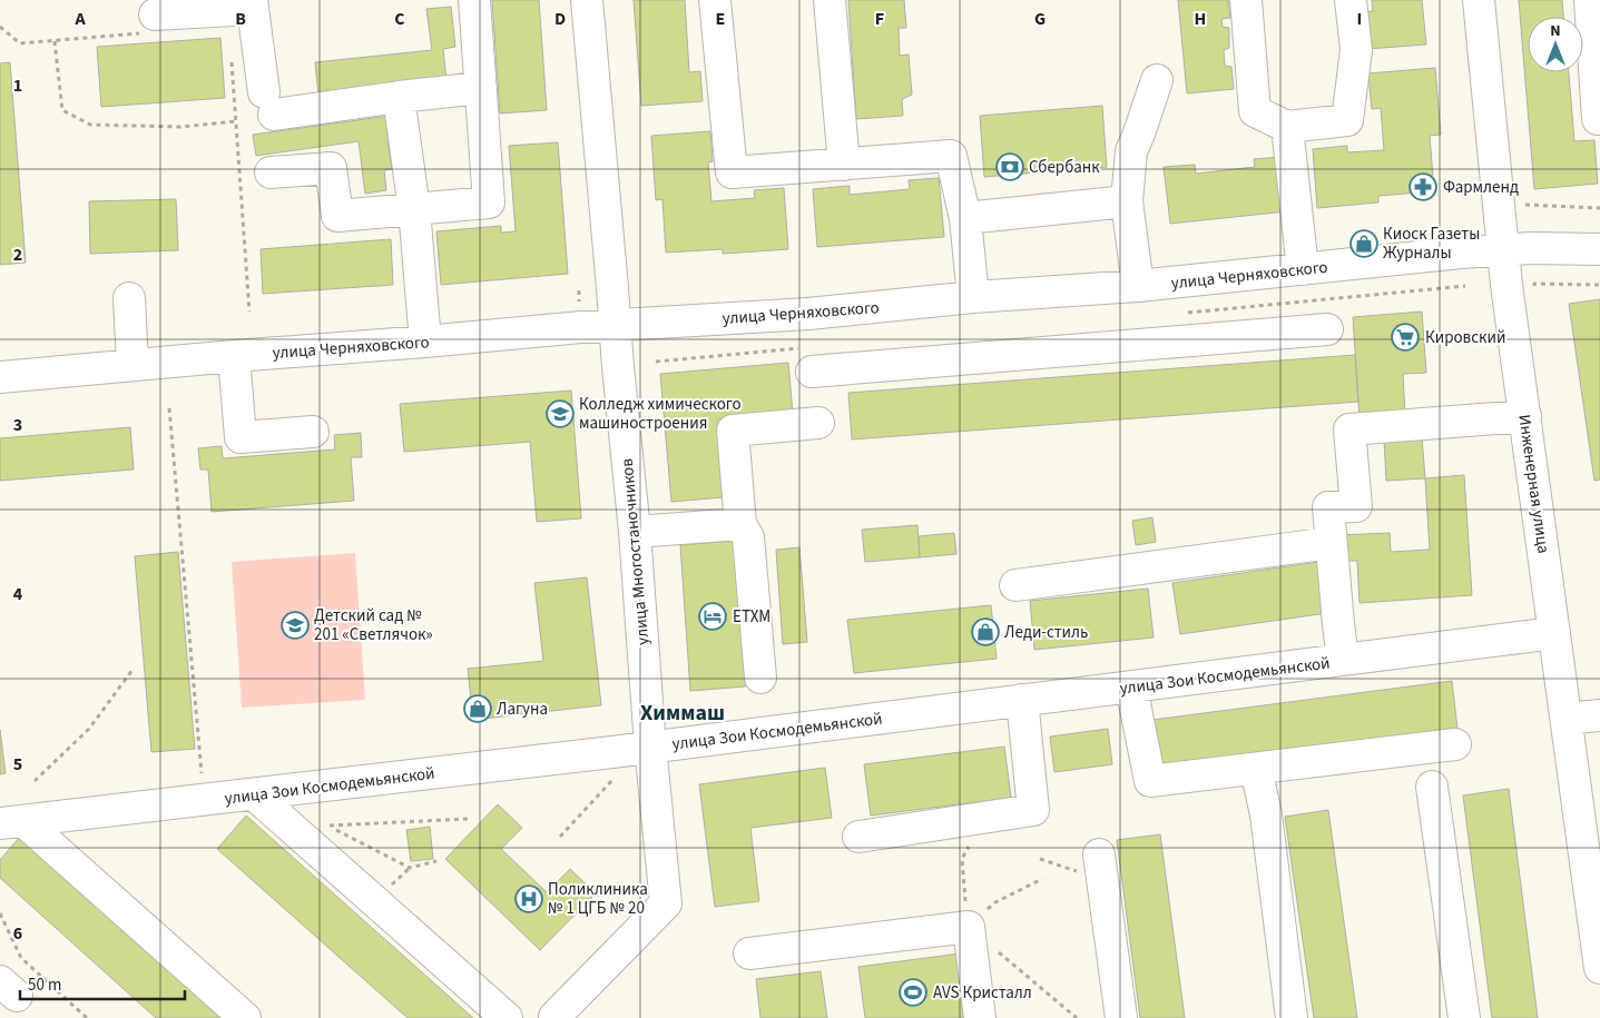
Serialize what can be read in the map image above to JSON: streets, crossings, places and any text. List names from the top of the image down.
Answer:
{
  "streets": {
    "street": [
      "улица Черняховского",
      "Инженерная улица",
      "улица Многостаночников",
      "улица Зои Космодемьянской"
    ]
  },
  "crossings": [
    ["улица Черняховского", "Инженерная улица"],
    ["улица Черняховского", "улица Многостаночников"],
    ["Инженерная улица", "улица Зои Космодемьянской"],
    ["улица Многостаночников", "улица Зои Космодемьянской"]
  ],
  "districts": ["Химмаш"],
  "places": {
    "bank": ["Сбербанк"],
    "pharmacy": ["Фармленд"],
    "shop": ["Киоск Газеты Журналы", "Леди-стиль", "Лагуна"],
    "supermarket": ["Кировский"],
    "school or university": ["Колледж химического машиностроения", "Детский сад № 201 «Светлячок»"],
    "hotel": ["ЕТХМ"],
    "hospital": ["Поликлиника № 1 ЦГБ № 20"],
    "sports": ["AVS Кристалл"]
  },
  "scale_bar": "50 m",
  "north": "top",
  "grid": {
    "columns": [
      "A",
      "B",
      "C",
      "D",
      "E",
      "F",
      "G",
      "H",
      "I"
    ],
    "rows": [
      "1",
      "2",
      "3",
      "4",
      "5",
      "6"
    ]
  }
}
